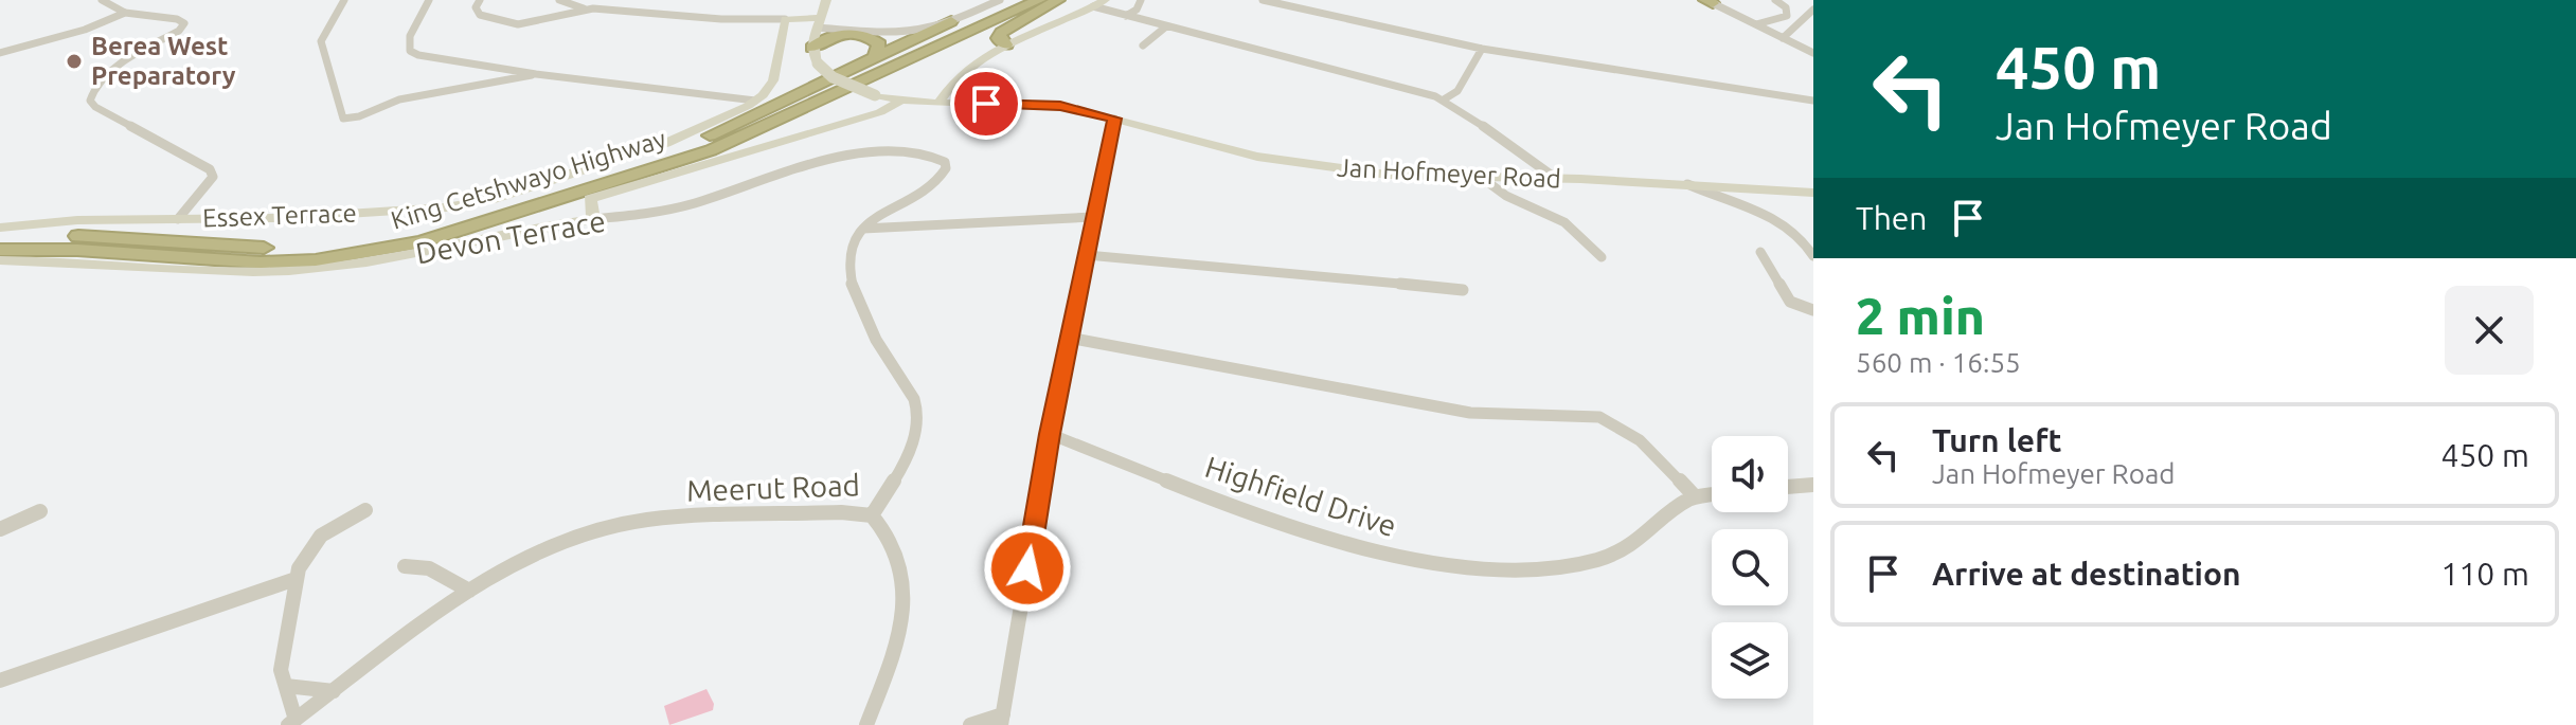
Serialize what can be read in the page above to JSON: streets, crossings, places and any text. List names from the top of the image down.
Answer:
{
  "streets": {
    "highway": ["King Cetshwayo Highway"],
    "street": [
      "Jan Hofmeyer Road",
      "Essex Terrace",
      "Devon Terrace",
      "Meerut Road",
      "Highfield Drive"
    ]
  },
  "crossings": [
    ["Devon Terrace", "Meerut Road"]
  ],
  "places": ["Berea West Preparatory"],
  "page": {
    "turn": ["450 m", "Jan Hofmeyer Road"],
    "then": "Then",
    "heading": ["2 min", "560 m · 16:55"],
    "list": [
      {
        "name": "Turn left",
        "note": "Jan Hofmeyer Road",
        "value": "450 m"
      },
      {
        "name": "Arrive at destination",
        "value": "110 m"
      }
    ]
  }
}
